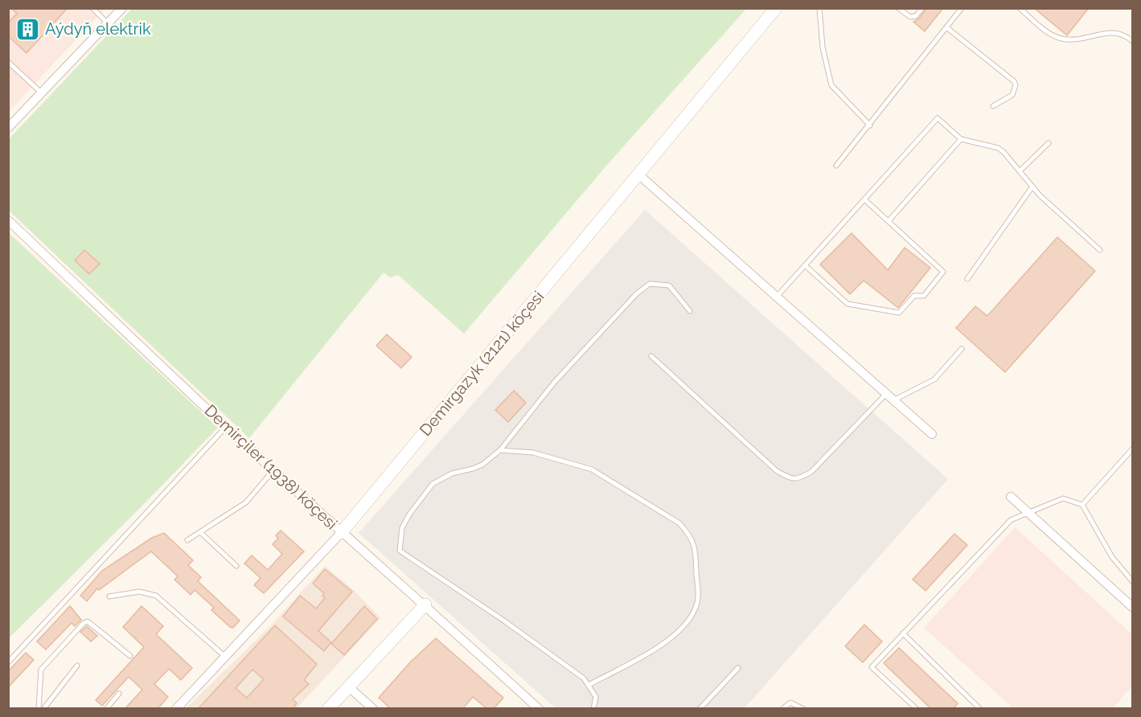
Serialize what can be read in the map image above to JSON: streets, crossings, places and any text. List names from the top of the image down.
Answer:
{
  "streets": {
    "street": ["Demirgazyk (2121) köçesi", "Demirçiler (1938) köçesi"]
  },
  "crossings": [
    ["Demirgazyk (2121) köçesi", "Demirçiler (1938) köçesi"]
  ],
  "places": {
    "building": ["Aýdyň elektrik"]
  }
}
